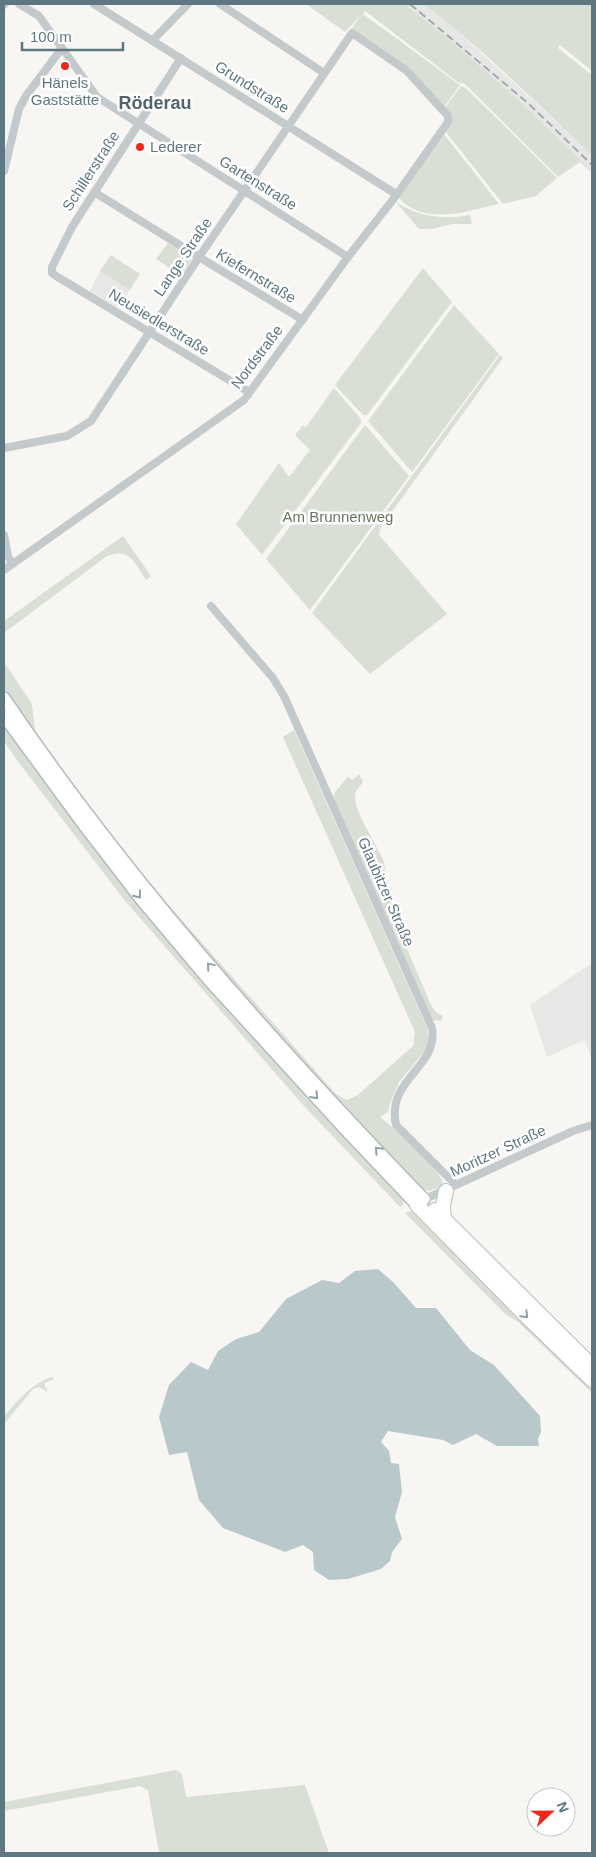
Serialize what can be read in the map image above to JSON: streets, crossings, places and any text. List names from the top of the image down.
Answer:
{
  "streets": {
    "street": [
      "Grundstraße",
      "Schillerstraße",
      "Gartenstraße",
      "Lange Straße",
      "Kiefernstraße",
      "Neusiedlerstraße",
      "Nordstraße",
      "Glaubitzer Straße",
      "Moritzer Straße"
    ]
  },
  "crossings": [
    ["Grundstraße", "Schillerstraße"],
    ["Grundstraße", "Lange Straße"],
    ["Grundstraße", "Nordstraße"],
    ["Schillerstraße", "Gartenstraße"],
    ["Schillerstraße", "Kiefernstraße"],
    ["Schillerstraße", "Neusiedlerstraße"],
    ["Gartenstraße", "Lange Straße"],
    ["Gartenstraße", "Nordstraße"],
    ["Lange Straße", "Kiefernstraße"],
    ["Lange Straße", "Neusiedlerstraße"],
    ["Lange Straße", "Nordstraße"],
    ["Kiefernstraße", "Nordstraße"],
    ["Neusiedlerstraße", "Nordstraße"],
    ["Glaubitzer Straße", "Moritzer Straße"]
  ],
  "districts": ["Röderau"],
  "parks": ["Am Brunnenweg"],
  "places": ["Hänels Gaststätte", "Lederer"],
  "scale_bar": "100 m",
  "north": "right"
}
